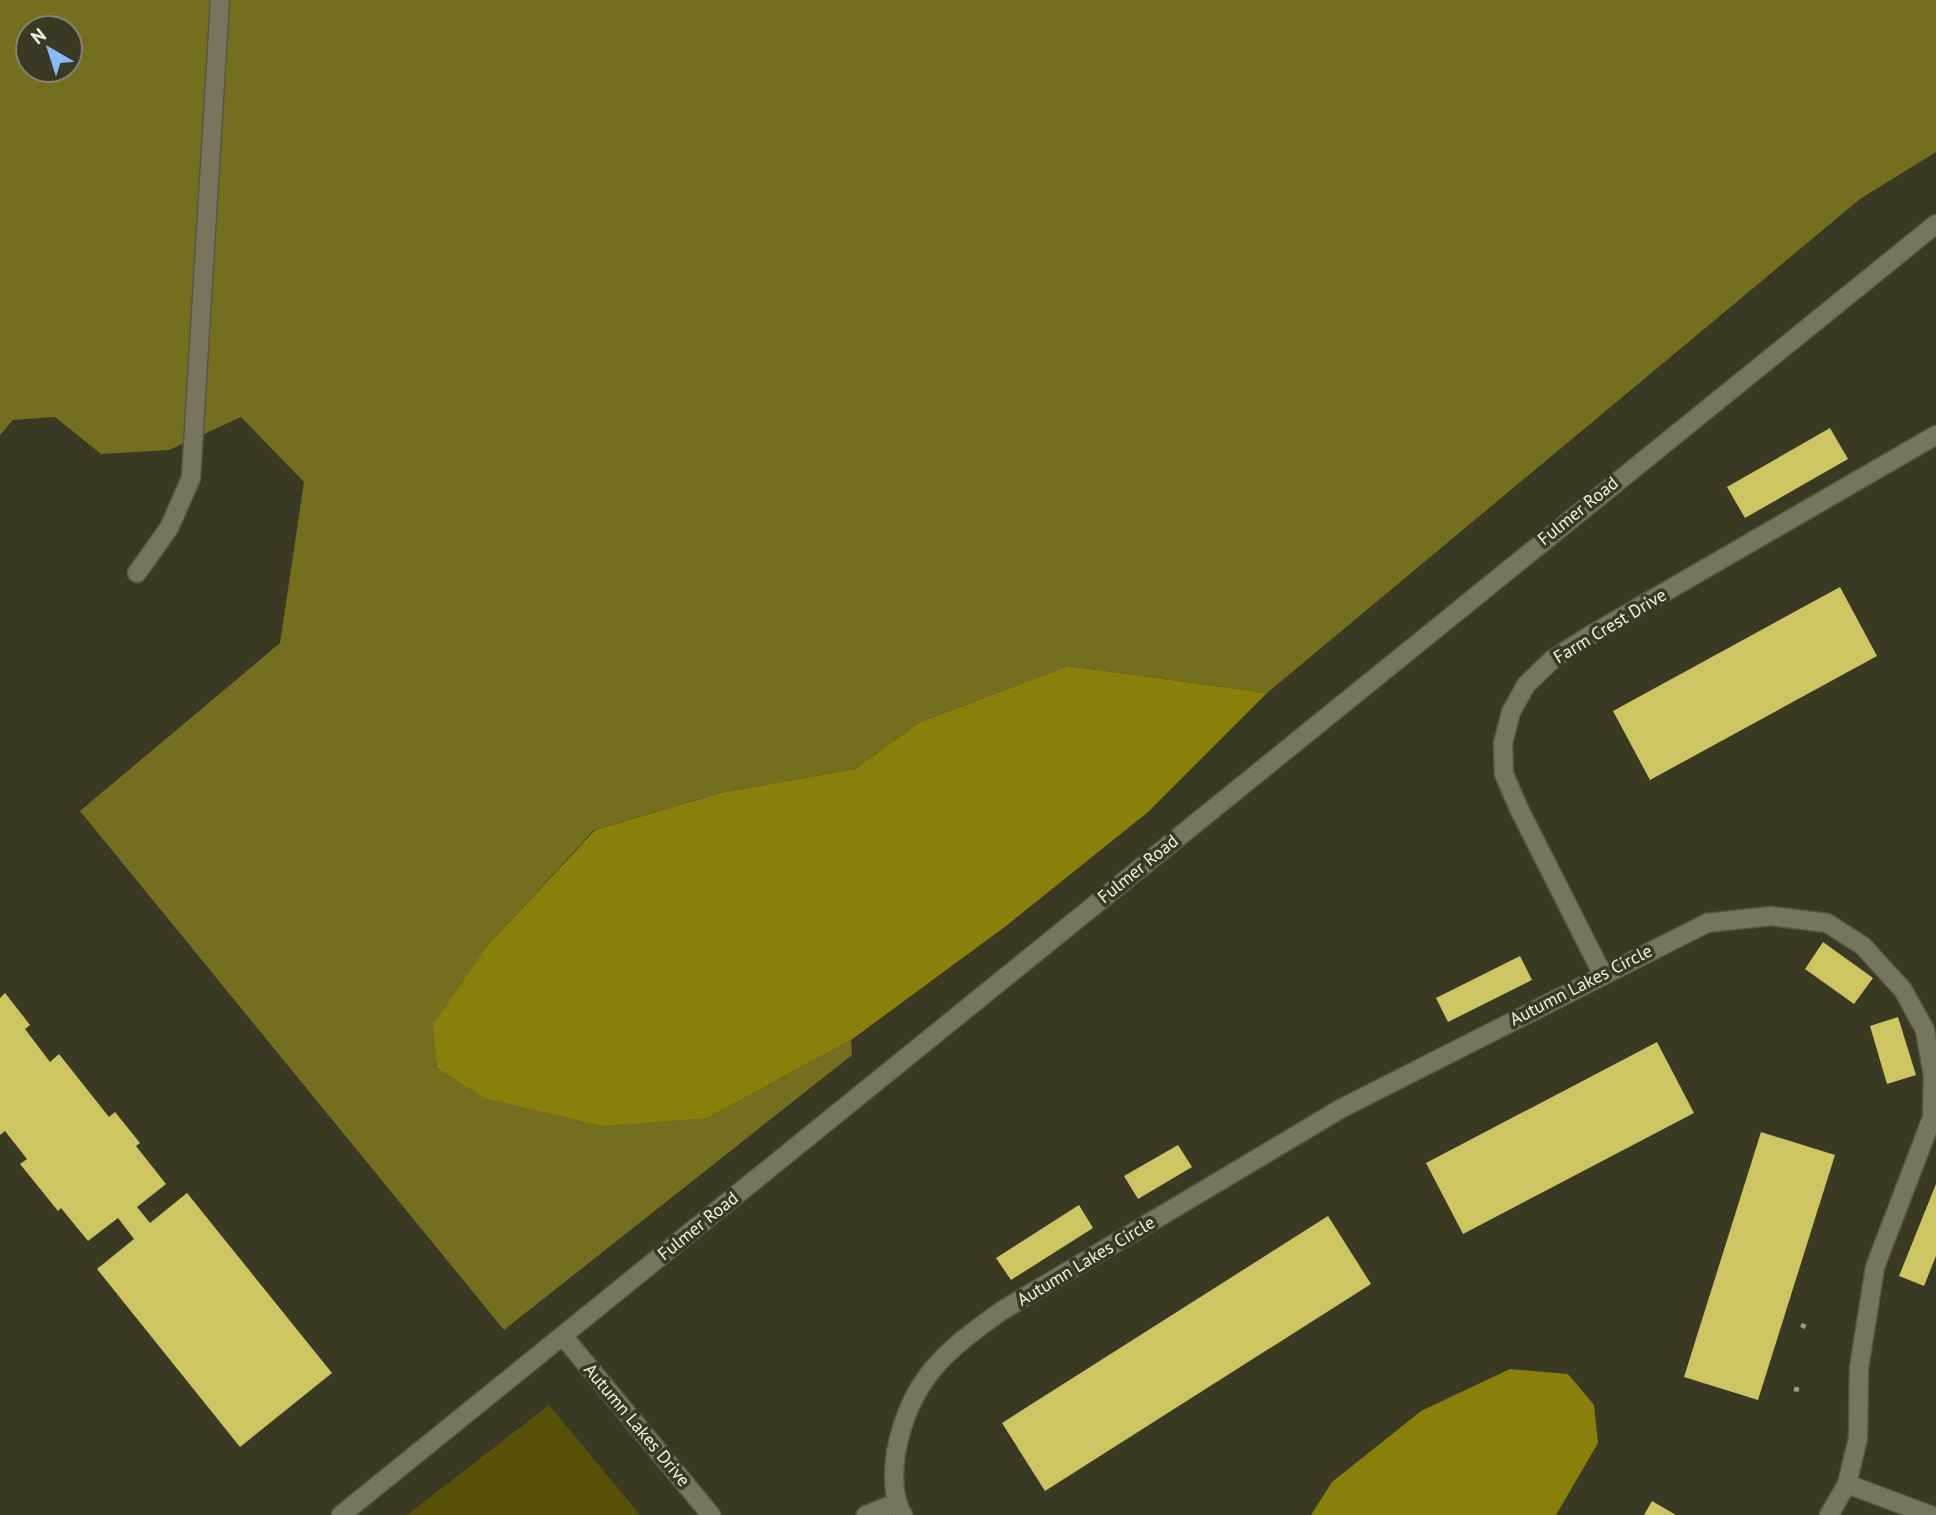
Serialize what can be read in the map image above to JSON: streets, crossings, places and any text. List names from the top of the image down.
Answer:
{
  "streets": {
    "street": [
      "Fulmer Road",
      "Farm Crest Drive",
      "Autumn Lakes Circle",
      "Autumn Lakes Drive"
    ]
  },
  "crossings": [
    ["Fulmer Road", "Autumn Lakes Drive"],
    ["Farm Crest Drive", "Autumn Lakes Circle"]
  ],
  "north": "top left"
}
